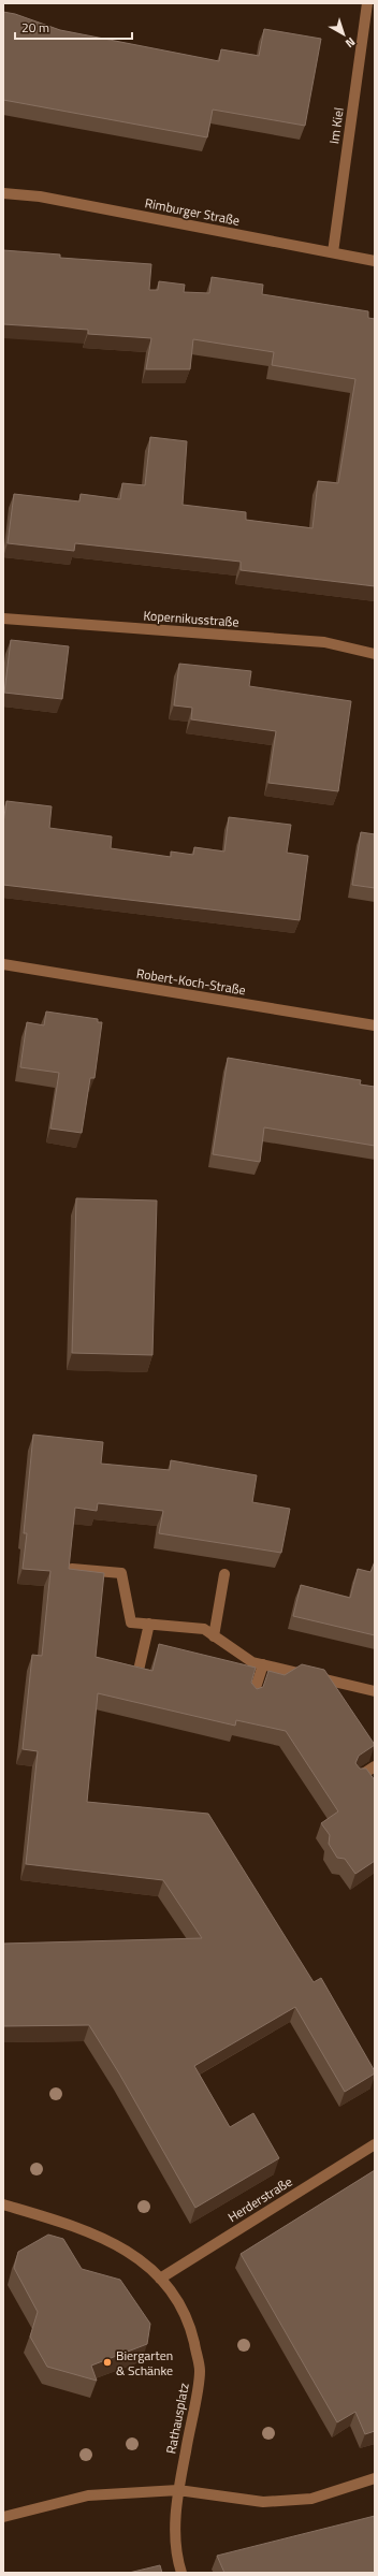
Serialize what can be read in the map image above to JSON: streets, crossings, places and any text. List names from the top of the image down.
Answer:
{
  "streets": {
    "street": [
      "Im Kiel",
      "Rimburger Straße",
      "Kopernikusstraße",
      "Robert-Koch-Straße",
      "Herderstraße",
      "Rathausplatz"
    ]
  },
  "crossings": [
    ["Im Kiel", "Rimburger Straße"],
    ["Herderstraße", "Rathausplatz"]
  ],
  "places": ["Biergarten & Schänke"],
  "scale_bar": "20 m",
  "north": "bottom right"
}
